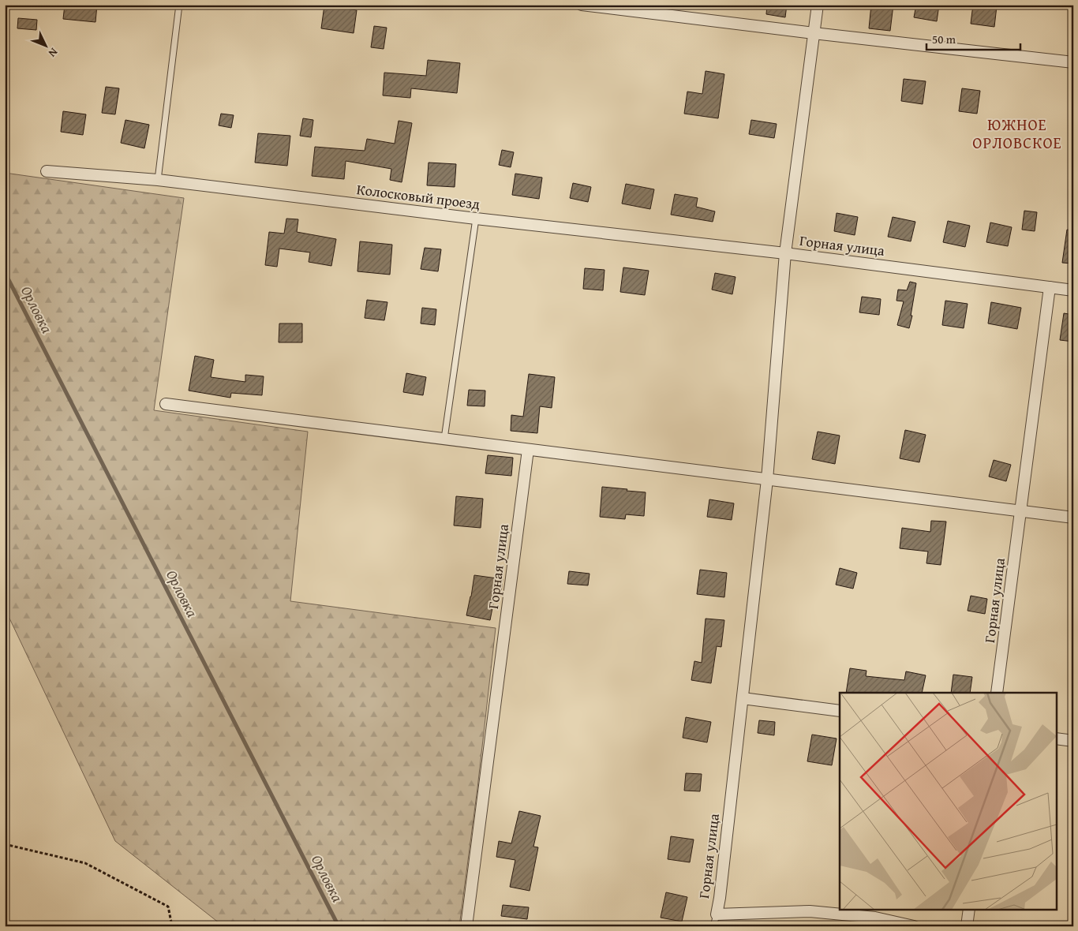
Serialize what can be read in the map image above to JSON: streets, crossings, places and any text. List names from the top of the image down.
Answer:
{
  "streets": {
    "street": ["Колосковый проезд", "Горная улица"]
  },
  "crossings": [
    ["Колосковый проезд", "Горная улица"]
  ],
  "districts": ["ЮЖНОЕ ОРЛОВСКОЕ"],
  "water": ["Орловка"],
  "scale_bar": "50 m",
  "north": "bottom right"
}
